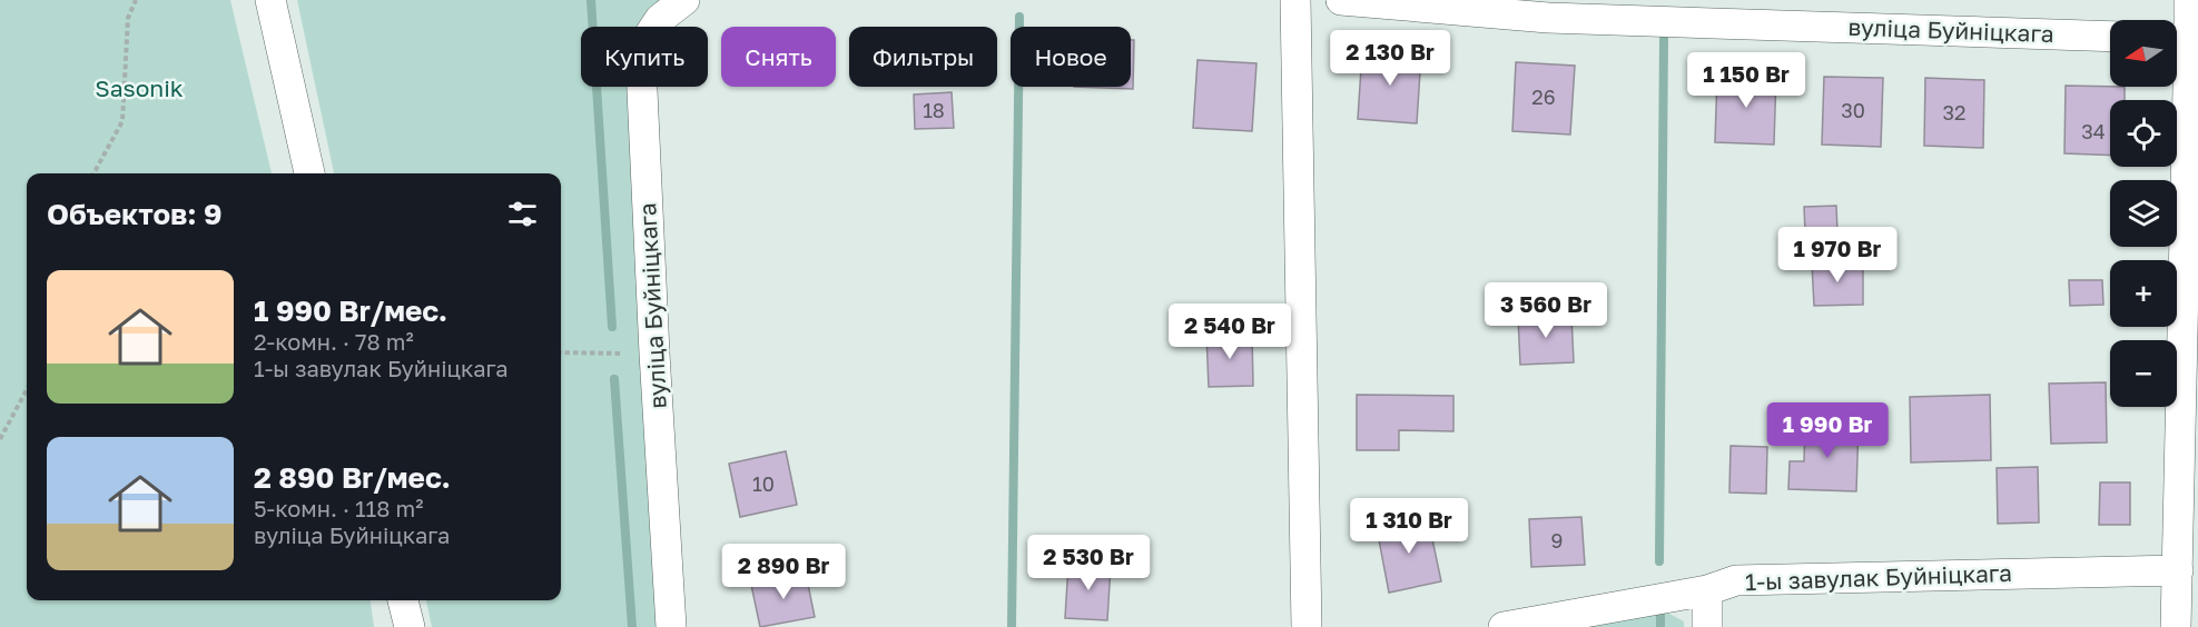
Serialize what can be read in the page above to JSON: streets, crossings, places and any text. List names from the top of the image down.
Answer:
{
  "streets": {
    "street": ["вуліца Буйніцкага", "1-ы завулак Буйніцкага"]
  },
  "parks": ["Sasonik"],
  "house_numbers": [
    "26",
    "18",
    "30",
    "32",
    "34",
    "10",
    "9"
  ],
  "north": "left",
  "page": {
    "map_buttons": ["+", "−"],
    "chip": [
      "Купить",
      "Снять",
      "Фильтры",
      "Новое"
    ],
    "price": [
      "2 130 Br",
      "1 150 Br",
      "1 970 Br",
      "3 560 Br",
      "2 540 Br",
      "1 990 Br",
      "1 310 Br",
      "2 530 Br",
      "2 890 Br"
    ],
    "heading": "Объектов: 9",
    "list": [
      {
        "name": "1 990 Br/мес.",
        "note": "2-комн. · 78 m² · 1-ы завулак Буйніцкага"
      },
      {
        "name": "2 890 Br/мес.",
        "note": "5-комн. · 118 m² · вуліца Буйніцкага"
      }
    ]
  }
}
